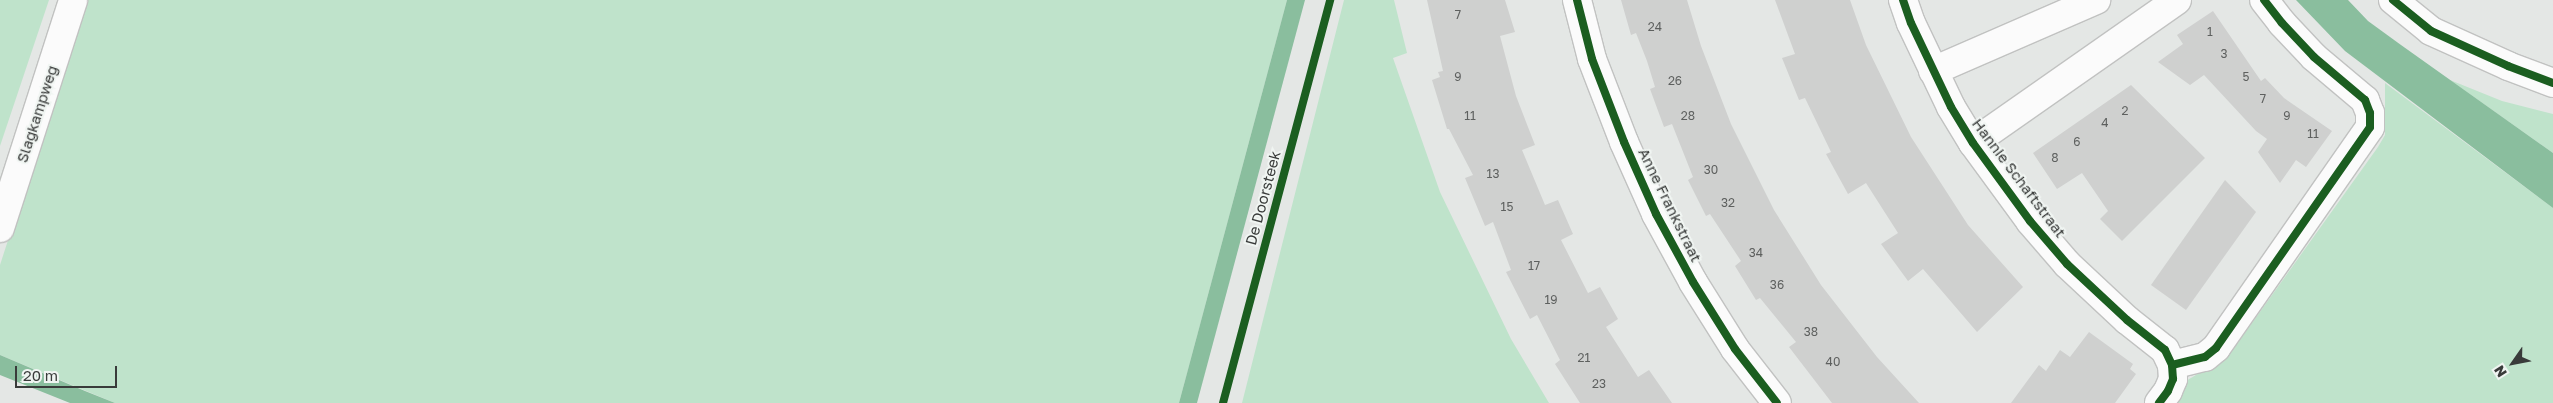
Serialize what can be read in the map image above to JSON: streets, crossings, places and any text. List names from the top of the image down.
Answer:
{
  "streets": {
    "street": ["Slagkampweg", "Hannie Schaftstraat", "Anne Frankstraat"],
    "cycle path": ["De Doorsteek"]
  },
  "house_numbers": [
    "7",
    "24",
    "1",
    "3",
    "9",
    "5",
    "26",
    "7",
    "2",
    "11",
    "28",
    "9",
    "4",
    "11",
    "6",
    "8",
    "30",
    "13",
    "32",
    "15",
    "34",
    "17",
    "36",
    "19",
    "38",
    "21",
    "40",
    "23"
  ],
  "scale_bar": "20 m",
  "north": "bottom left"
}
